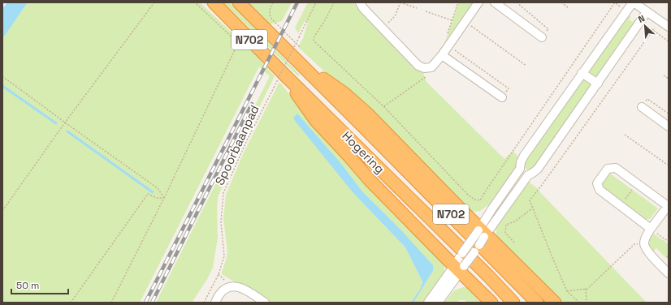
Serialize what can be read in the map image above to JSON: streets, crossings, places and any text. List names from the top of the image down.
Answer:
{
  "streets": {
    "highway": ["N702", "Hogering"],
    "path": ["Spoorbaanpad"]
  },
  "crossings": [
    ["N702", "Hogering"]
  ],
  "scale_bar": "50 m",
  "north": "top left"
}
